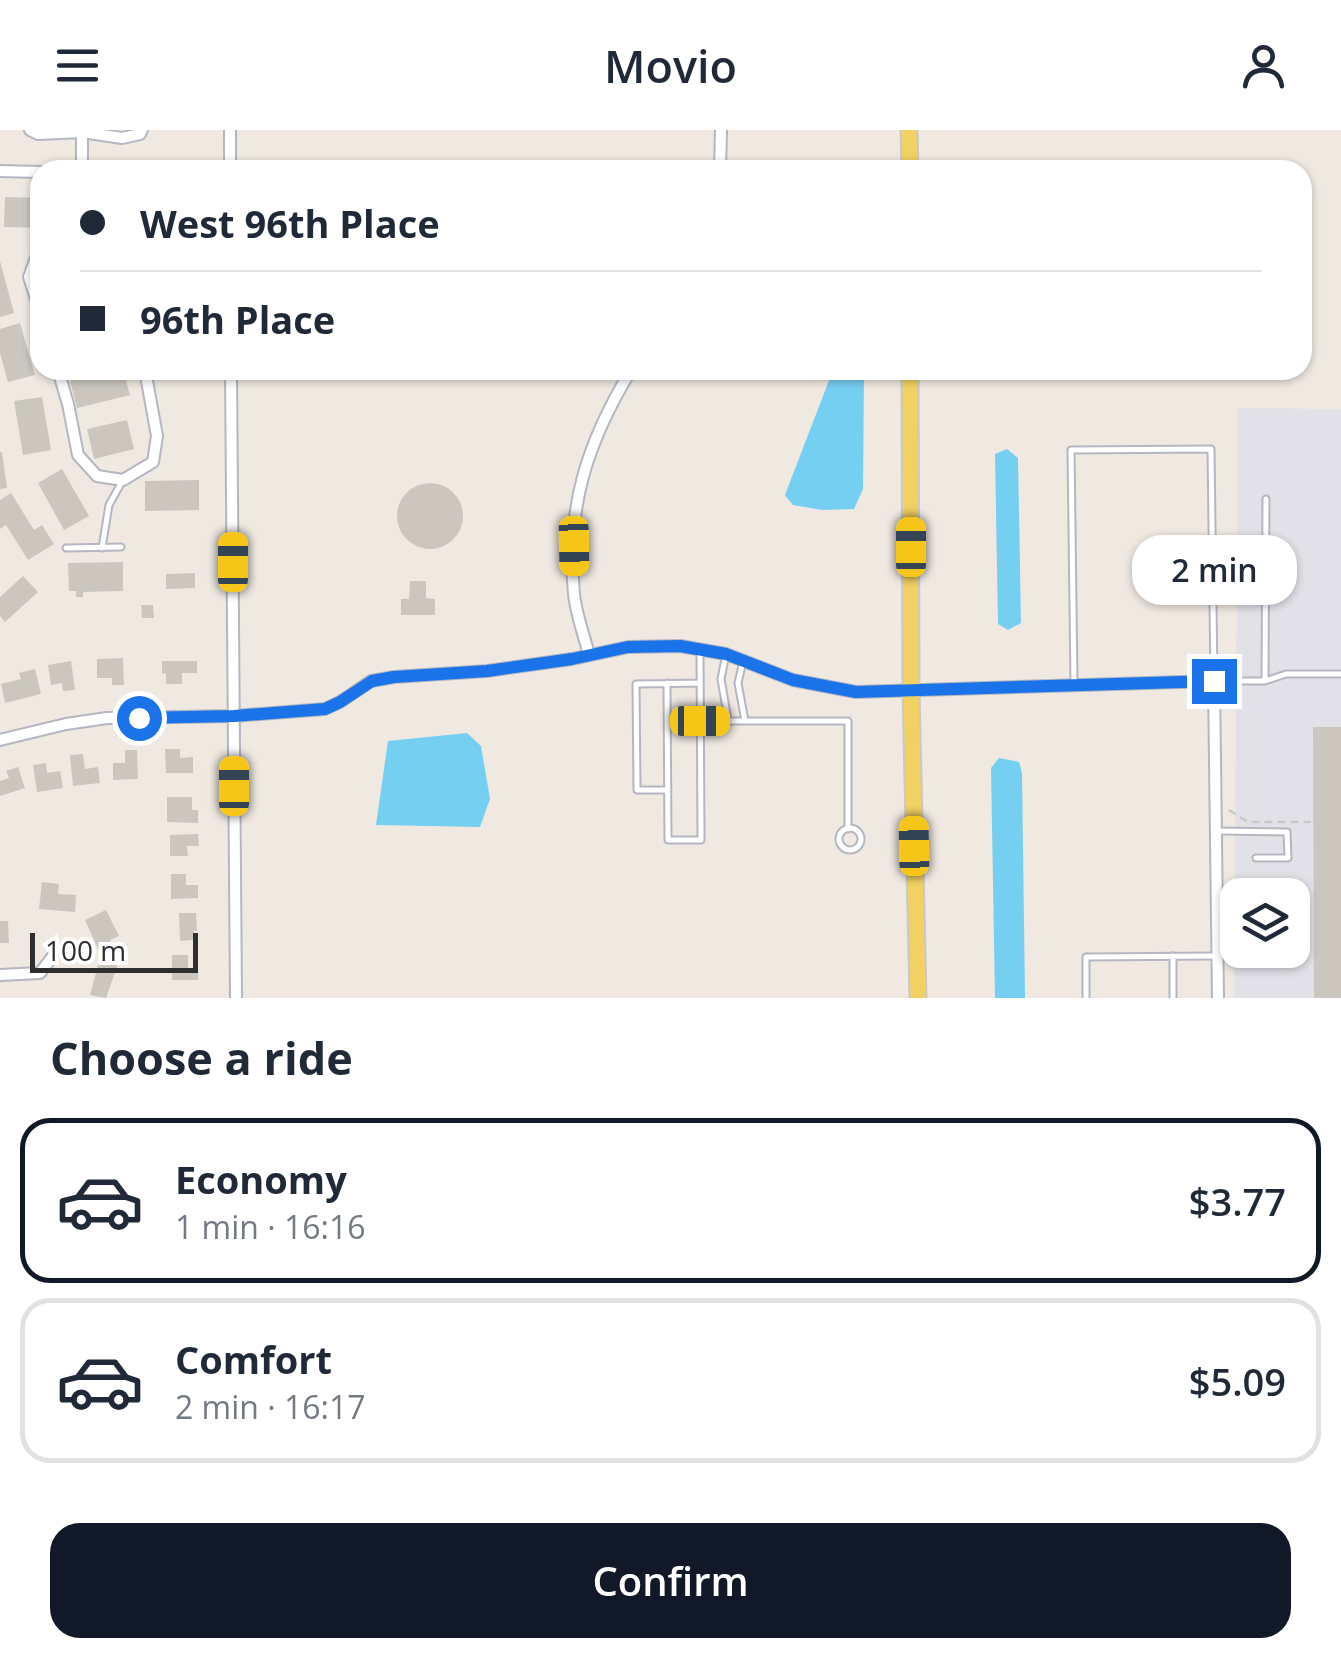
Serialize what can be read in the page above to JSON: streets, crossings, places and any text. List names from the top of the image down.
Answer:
{
  "scale_bar": "100 m",
  "page": {
    "header": "Movio",
    "banner": ["West 96th Place", "96th Place"],
    "bubble": "2 min",
    "scale": "100 m",
    "heading": "Choose a ride",
    "list": [
      {
        "name": "Economy",
        "note": "1 min · 16:16",
        "value": "$3.77"
      },
      {
        "name": "Comfort",
        "note": "2 min · 16:17",
        "value": "$5.09"
      }
    ],
    "buttons": "Confirm"
  }
}
